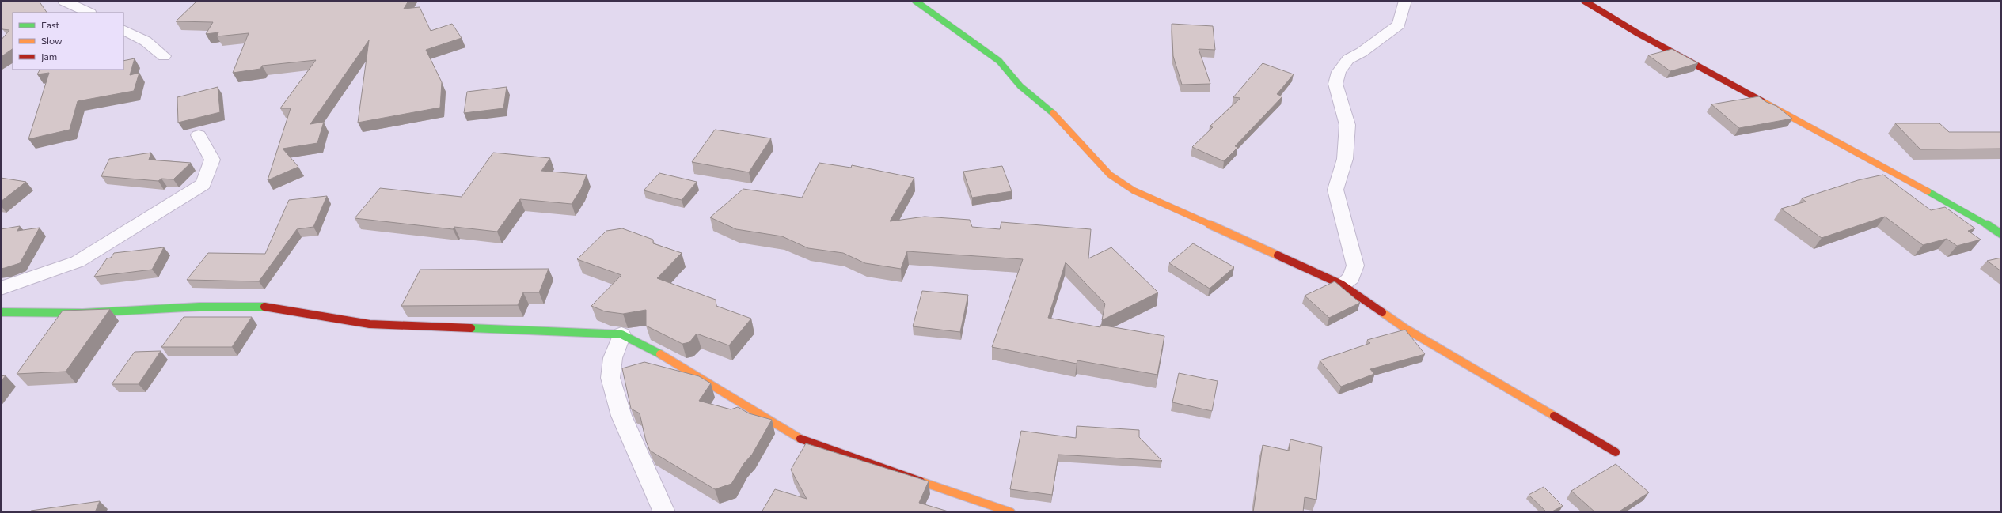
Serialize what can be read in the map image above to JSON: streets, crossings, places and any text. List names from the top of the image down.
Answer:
{
  "legend": ["Fast", "Slow", "Jam"]
}
